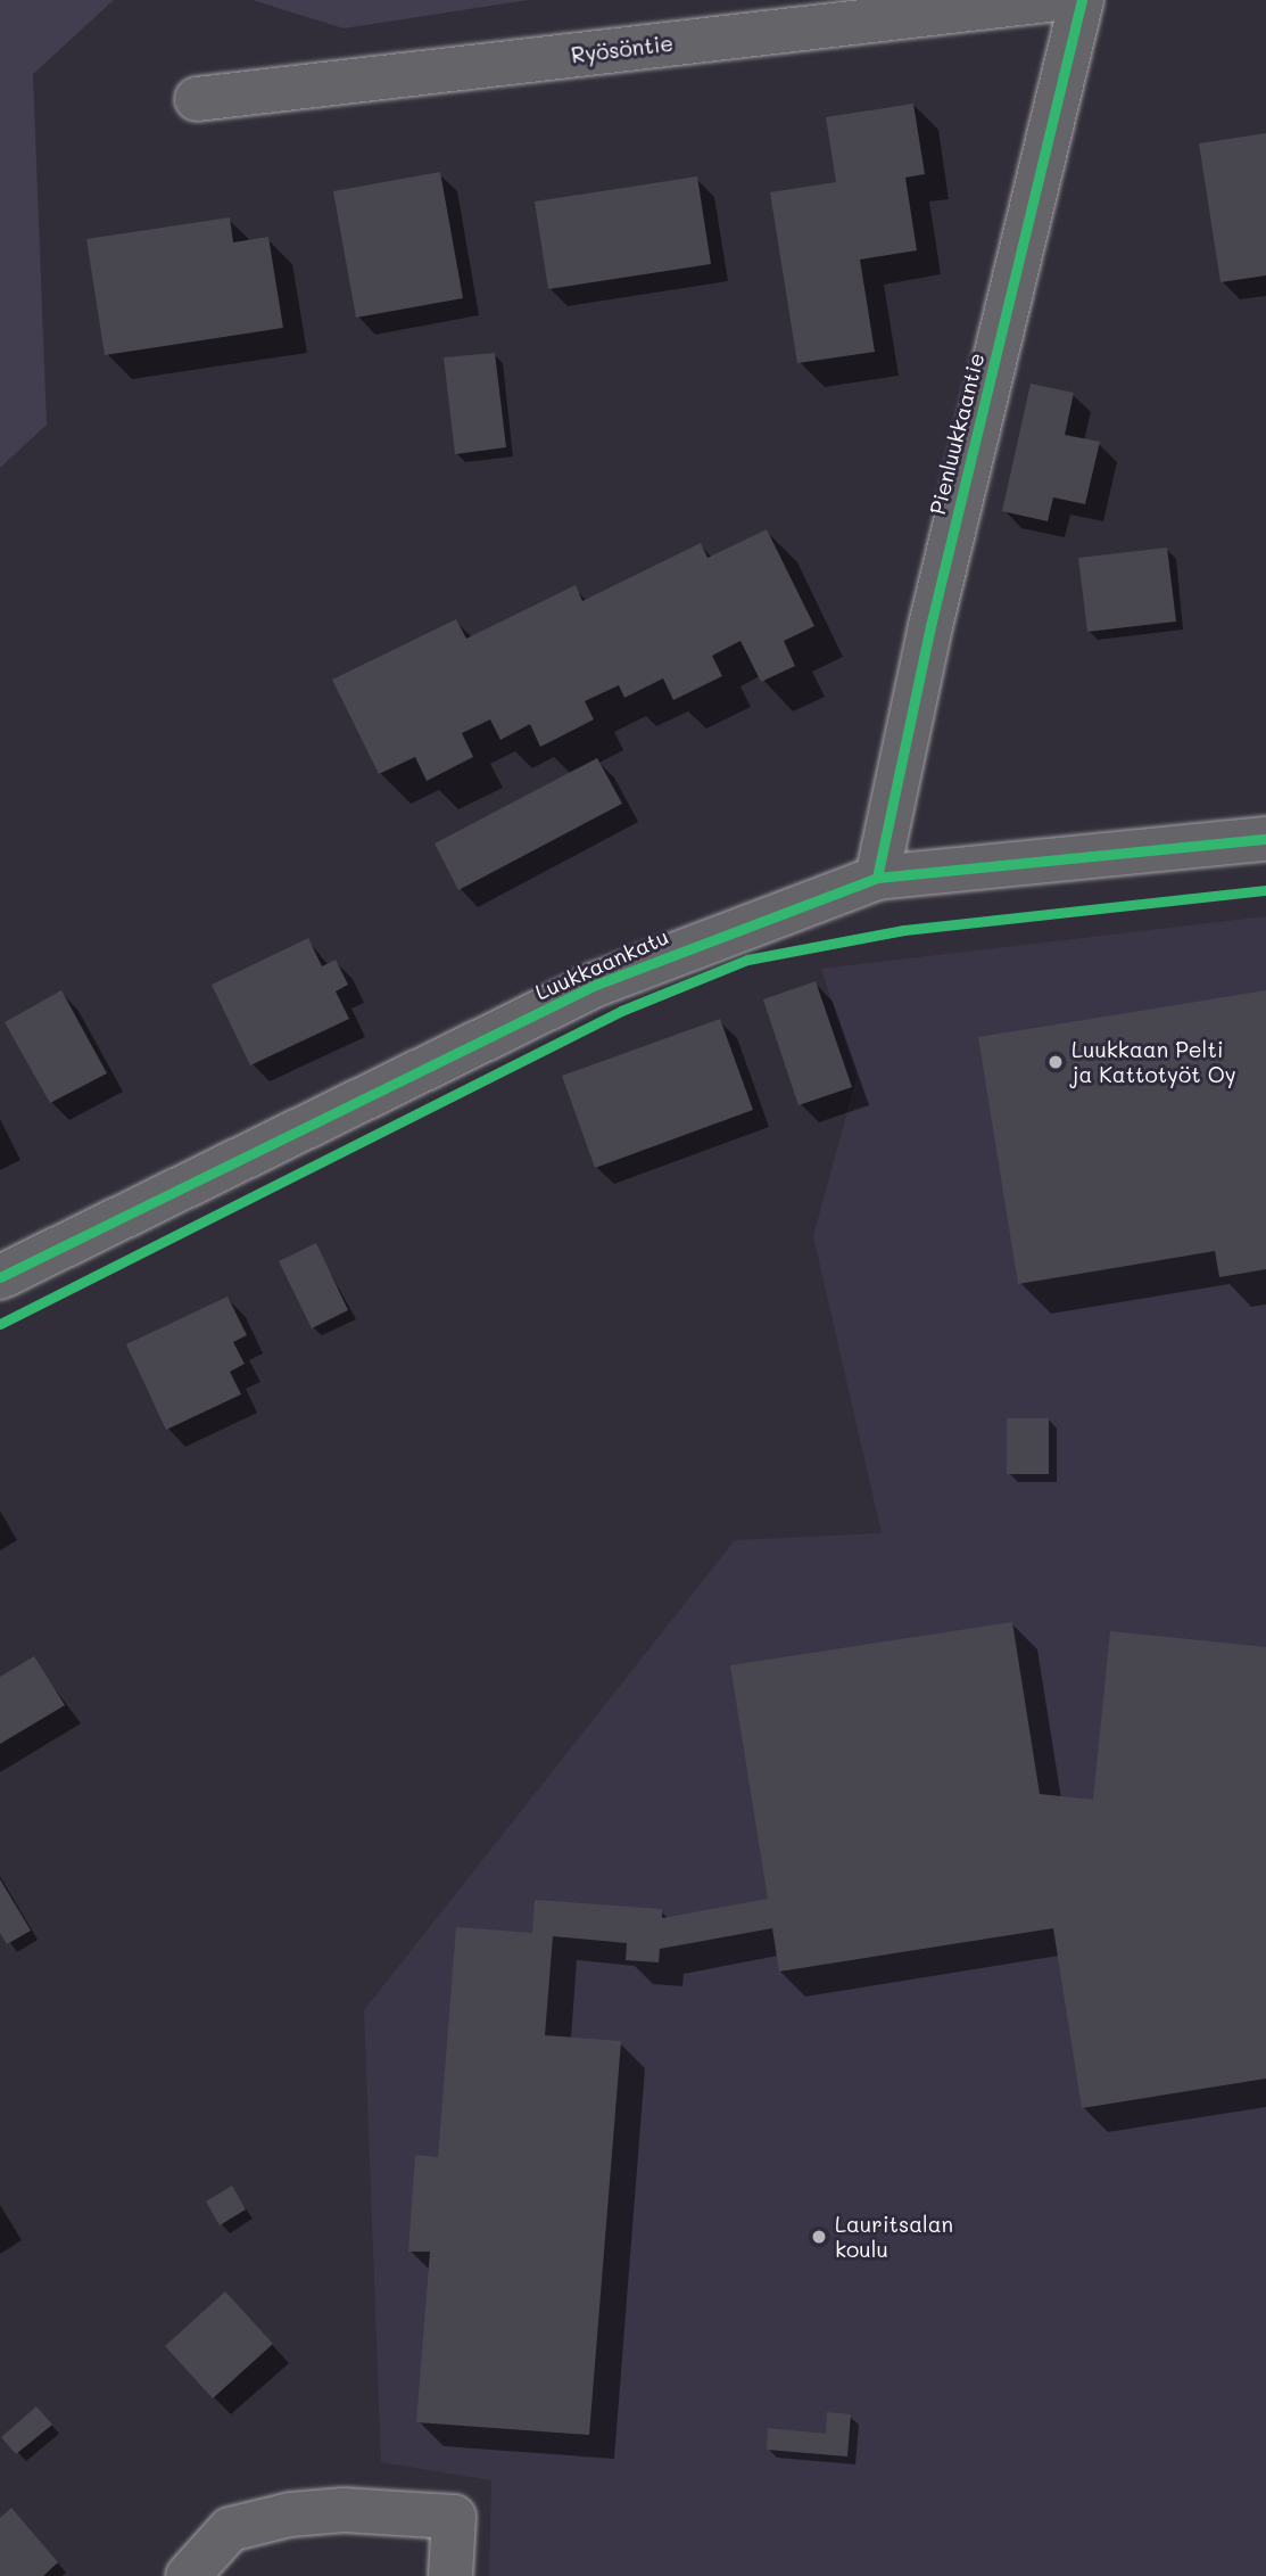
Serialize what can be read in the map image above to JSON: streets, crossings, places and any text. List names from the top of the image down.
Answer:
{
  "streets": {
    "street": ["Ryösöntie", "Pienluukkaantie", "Luukkaankatu"]
  },
  "crossings": [
    ["Pienluukkaantie", "Luukkaankatu"]
  ],
  "places": ["Luukkaan Pelti ja Kattotyöt Oy", "Lauritsalan koulu"]
}
